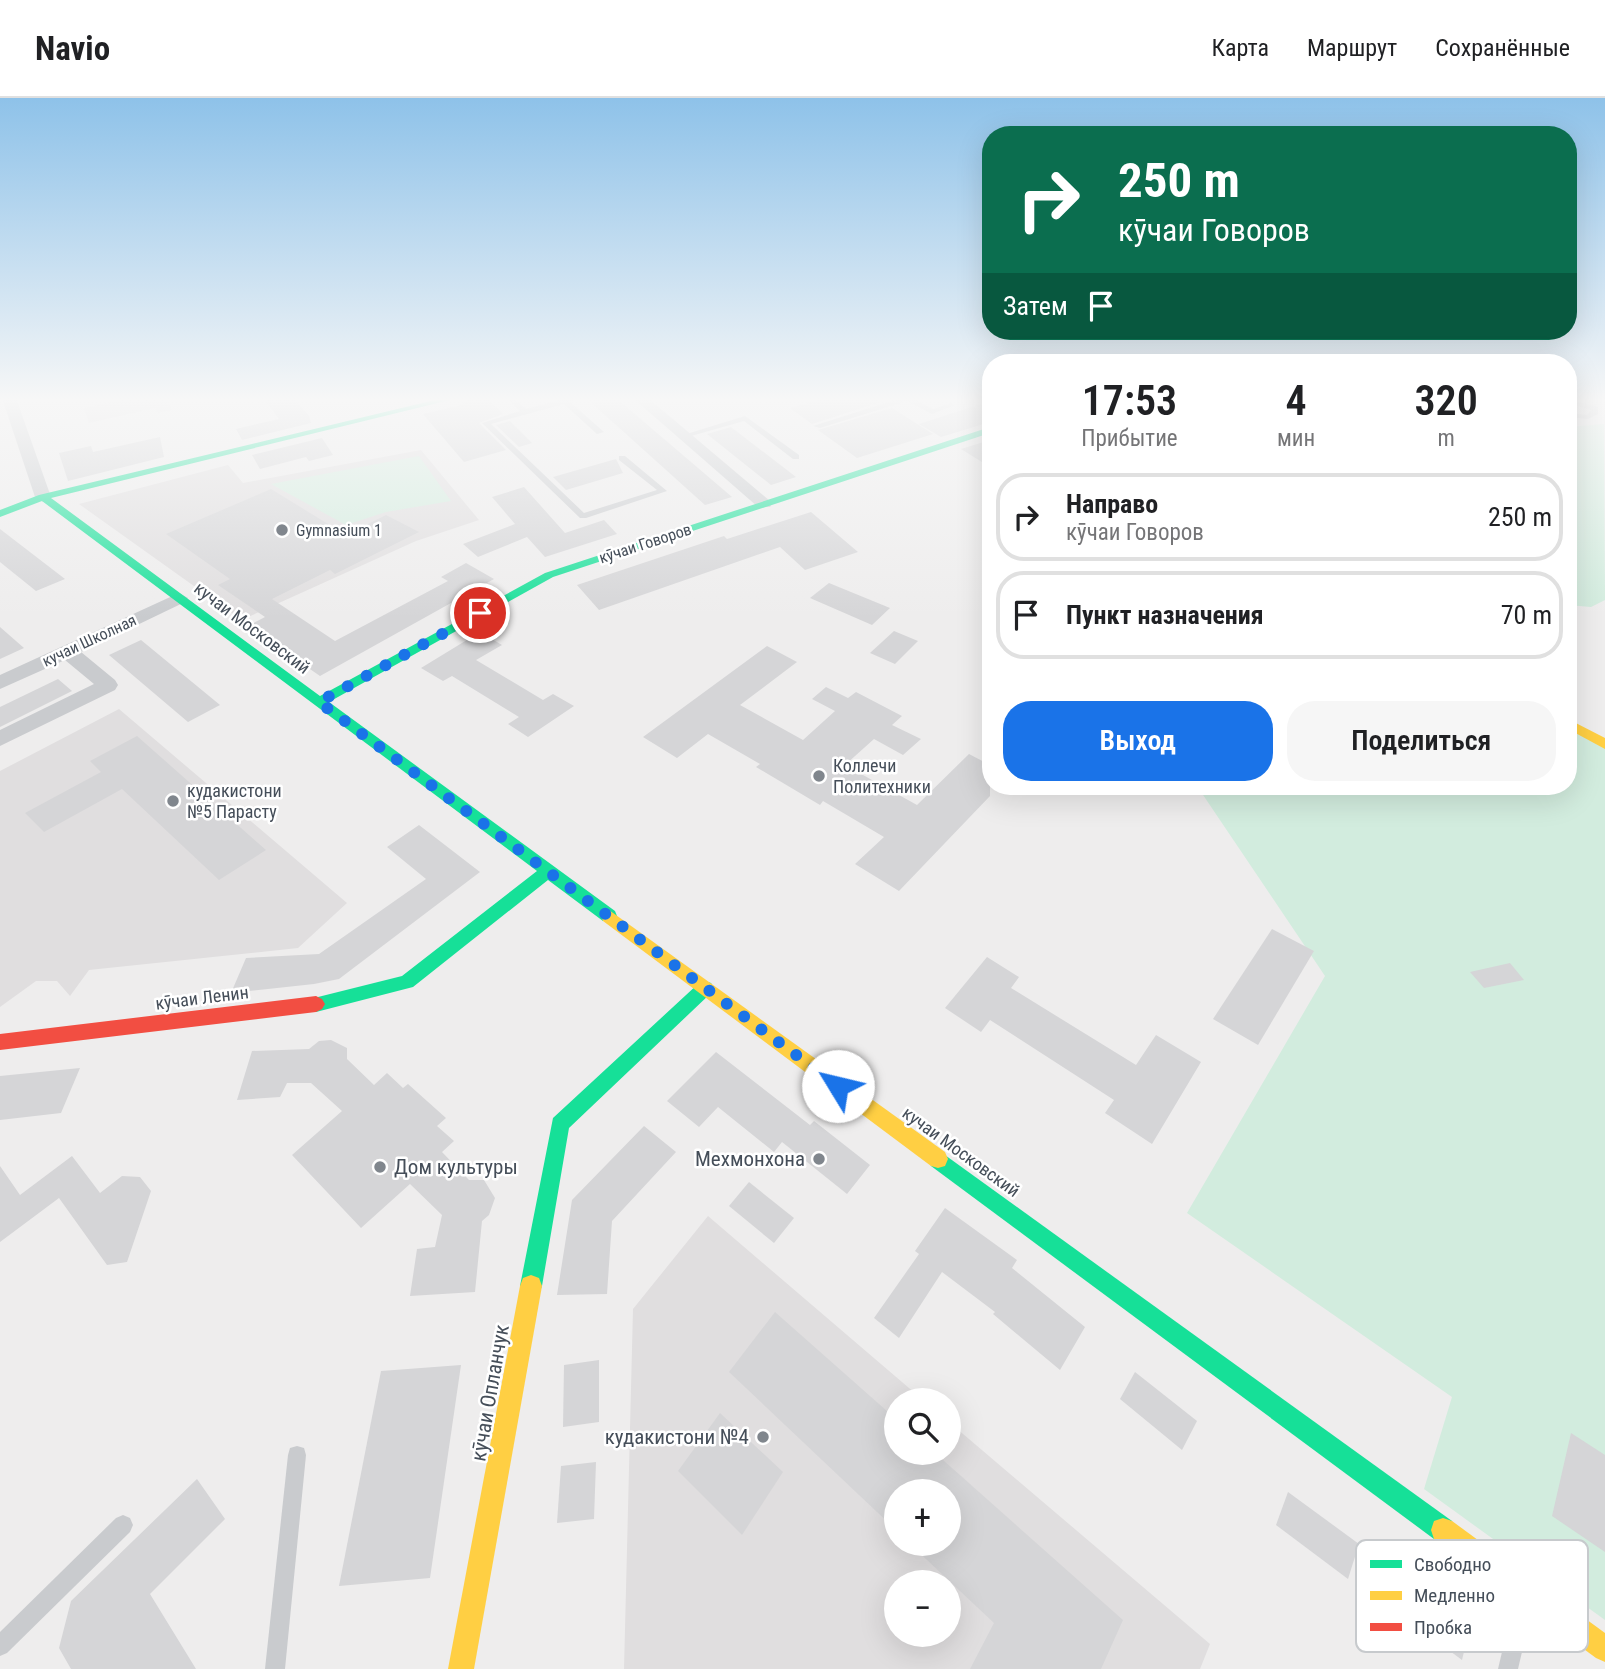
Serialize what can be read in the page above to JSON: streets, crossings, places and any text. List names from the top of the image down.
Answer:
{
  "streets": {
    "street": [
      "кӯчаи Говоров",
      "кучаи Московский",
      "кучаи Школная",
      "кӯчаи Ленин",
      "кӯчаи Опланчук"
    ]
  },
  "crossings": [
    ["кӯчаи Говоров", "кучаи Московский"],
    ["кучаи Московский", "кучаи Школная"],
    ["кучаи Московский", "кӯчаи Ленин"],
    ["кучаи Московский", "кӯчаи Опланчук"]
  ],
  "places": [
    "Gymnasium 1",
    "Коллечи Политехники",
    "кудакистони №5 Парасту",
    "Мехмонхона",
    "Дом культуры",
    "кудакистони №4"
  ],
  "legend": ["Свободно", "Медленно", "Пробка"],
  "page": {
    "header": "Navio",
    "nav": ["Карта", "Маршрут", "Сохранённые"],
    "turn": ["250 m", "кӯчаи Говоров"],
    "then": "Затем",
    "eta": [
      "17:53",
      "Прибытие",
      "4",
      "мин",
      "320",
      "m"
    ],
    "list": [
      {
        "name": "Направо",
        "note": "кӯчаи Говоров",
        "value": "250 m"
      },
      {
        "name": "Пункт назначения",
        "value": "70 m"
      }
    ],
    "buttons": ["Выход", "Поделиться"],
    "map_buttons": ["+", "−"]
  }
}
